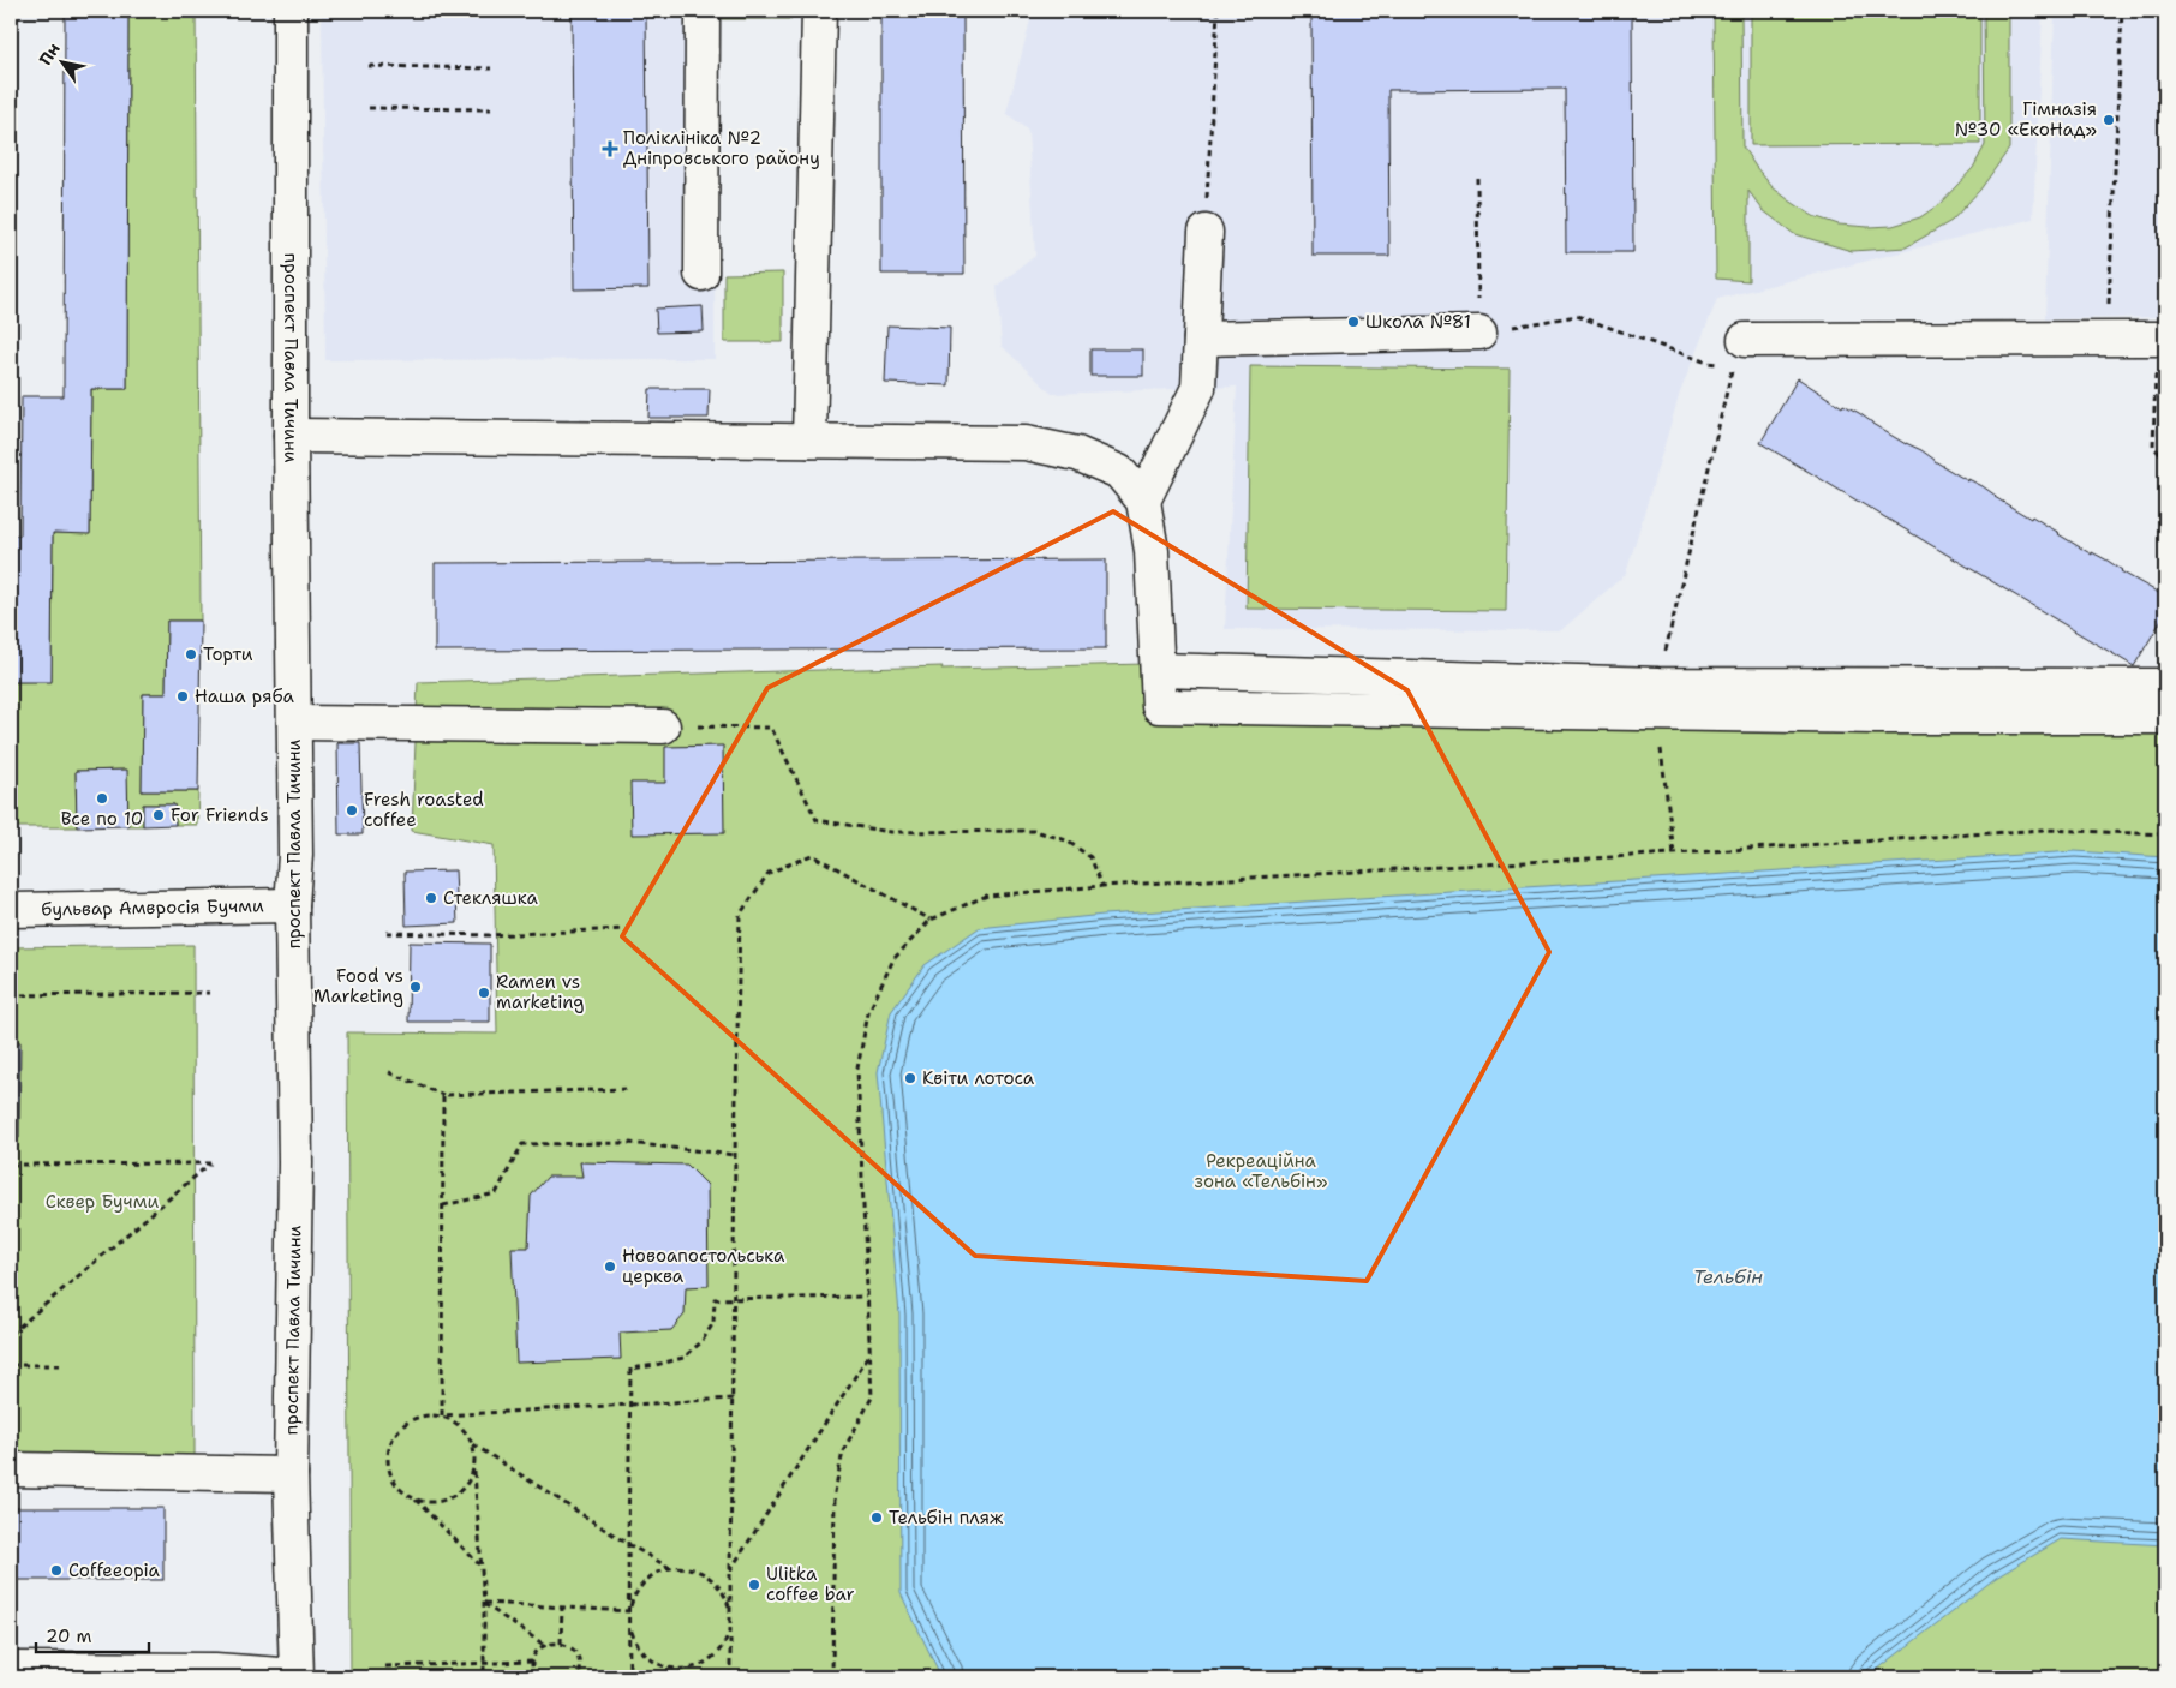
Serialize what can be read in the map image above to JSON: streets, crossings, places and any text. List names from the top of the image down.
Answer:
{
  "streets": {
    "street": ["проспект Павла Тичини", "бульвар Амвросія Бучми"]
  },
  "crossings": [
    ["проспект Павла Тичини", "бульвар Амвросія Бучми"]
  ],
  "water": ["Тельбін"],
  "parks": ["Рекреаційна зона «Тельбін»", "Сквер Бучми"],
  "places": {
    "other": [
      "Гімназія №30 «ЕкоНад»",
      "Школа №81",
      "Торти",
      "Наша ряба",
      "Все по 10",
      "Fresh roasted coffee",
      "For Friends",
      "Стекляшка",
      "Food vs Marketing",
      "Ramen vs marketing",
      "Квіти лотоса",
      "Новоапостольська церква",
      "Тельбін пляж",
      "Coffeeopia",
      "Ulitka coffee bar"
    ],
    "health": ["Поліклініка №2 Дніпровського району"]
  },
  "scale_bar": "20 m",
  "north": "top left"
}
